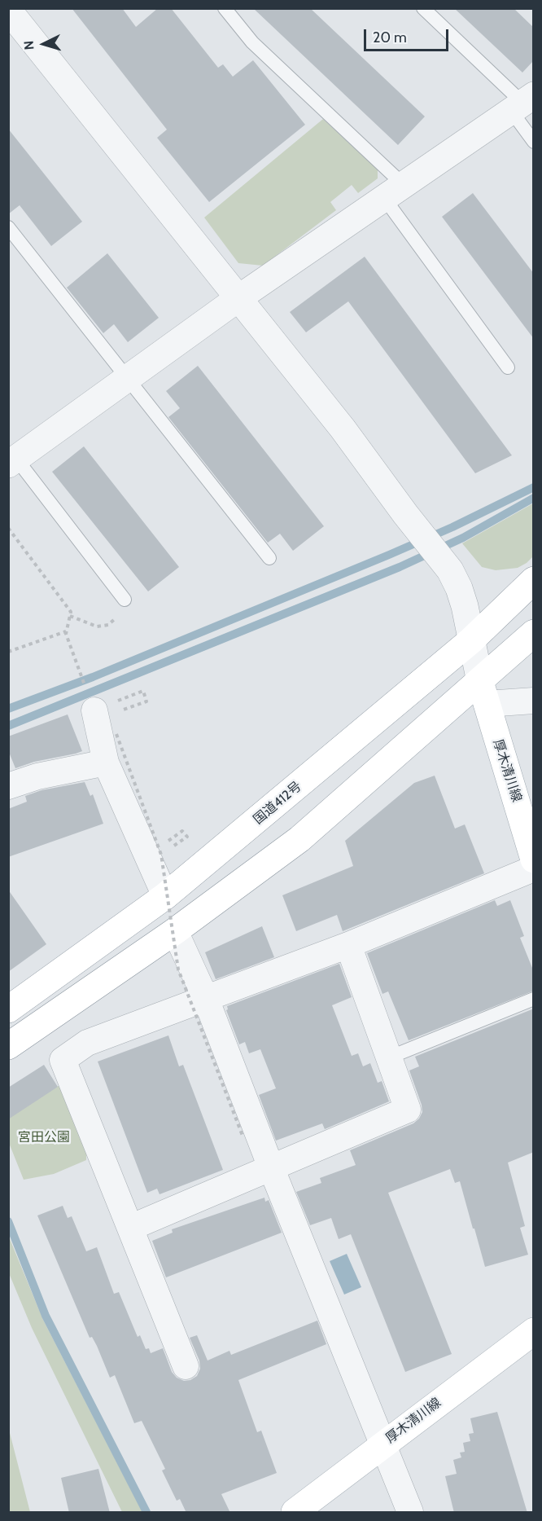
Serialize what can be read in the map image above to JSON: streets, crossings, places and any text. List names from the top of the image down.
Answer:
{
  "streets": {
    "main road": ["厚木清川線", "国道412号"]
  },
  "parks": ["宮田公園"],
  "scale_bar": "20 m",
  "north": "left"
}
